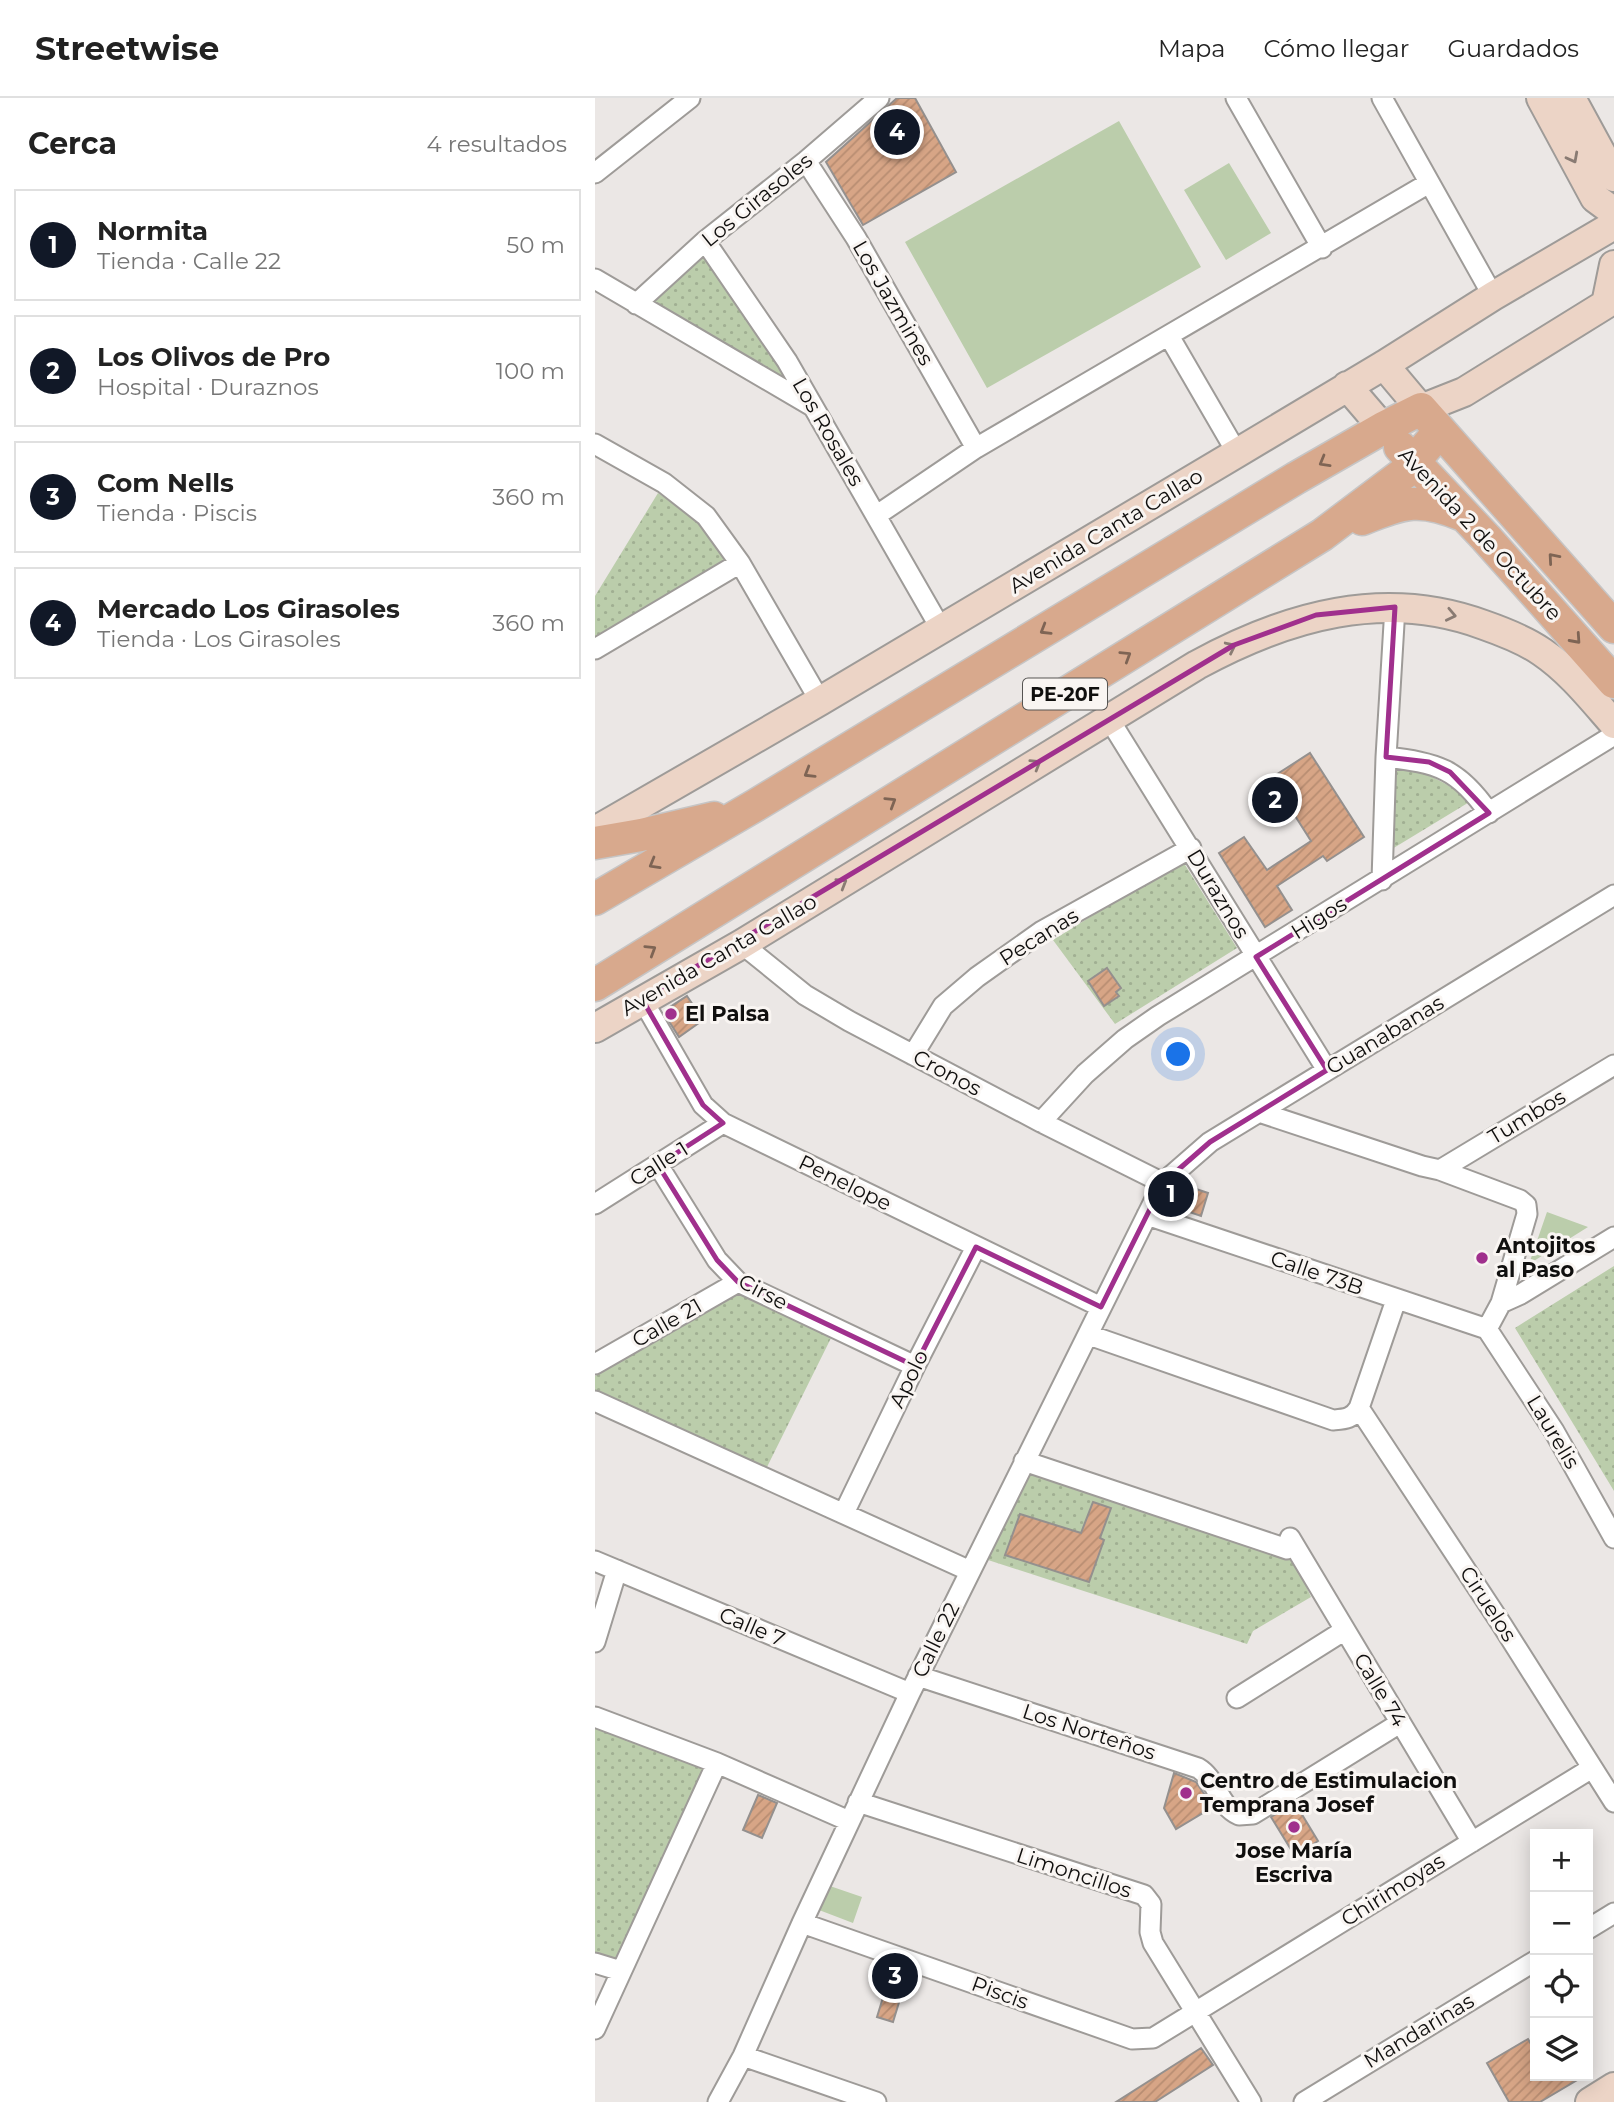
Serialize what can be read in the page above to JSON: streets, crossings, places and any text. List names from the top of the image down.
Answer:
{
  "streets": {
    "main road": ["Avenida Canta Callao", "Avenida 2 de Octubre", "PE-20F"],
    "street": [
      "Los Girasoles",
      "Los Jazmines",
      "Los Rosales",
      "Duraznos",
      "Higos",
      "Pecanas",
      "Guanabanas",
      "Cronos",
      "Tumbos",
      "Calle 1",
      "Penelope",
      "Calle 73B",
      "Cirse",
      "Calle 21",
      "Apolo",
      "Laurelis",
      "Ciruelos",
      "Calle 7",
      "Calle 22",
      "Calle 74",
      "Los Norteños",
      "Limoncillos",
      "Chirimoyas",
      "Piscis",
      "Mandarinas"
    ]
  },
  "crossings": [
    ["Los Girasoles", "Los Jazmines"],
    ["Los Girasoles", "Los Rosales"],
    ["Los Rosales", "Avenida Canta Callao"],
    ["Avenida Canta Callao", "Avenida 2 de Octubre"],
    ["Avenida Canta Callao", "PE-20F"],
    ["Avenida Canta Callao", "Duraznos"],
    ["Avenida Canta Callao", "Cronos"],
    ["Avenida Canta Callao", "Penelope"],
    ["Avenida 2 de Octubre", "PE-20F"],
    ["Duraznos", "Higos"],
    ["Duraznos", "Pecanas"],
    ["Duraznos", "Guanabanas"],
    ["Higos", "Cronos"],
    ["Pecanas", "Cronos"],
    ["Guanabanas", "Cronos"],
    ["Guanabanas", "Calle 22"],
    ["Cronos", "Calle 22"],
    ["Calle 1", "Penelope"],
    ["Calle 1", "Cirse"],
    ["Penelope", "Apolo"],
    ["Penelope", "Calle 22"],
    ["Calle 73B", "Laurelis"],
    ["Calle 73B", "Calle 22"],
    ["Cirse", "Calle 21"],
    ["Cirse", "Apolo"],
    ["Ciruelos", "Chirimoyas"],
    ["Calle 7", "Calle 22"],
    ["Calle 7", "Los Norteños"],
    ["Calle 22", "Calle 74"],
    ["Calle 22", "Los Norteños"],
    ["Calle 22", "Limoncillos"],
    ["Calle 22", "Piscis"],
    ["Calle 74", "Los Norteños"],
    ["Calle 74", "Chirimoyas"],
    ["Limoncillos", "Chirimoyas"],
    ["Limoncillos", "Piscis"],
    ["Chirimoyas", "Piscis"]
  ],
  "places": [
    "El Palsa",
    "Antojitos al Paso",
    "Centro de Estimulacion Temprana Josef",
    "Jose María Escriva"
  ],
  "page": {
    "header": "Streetwise",
    "nav": ["Mapa", "Cómo llegar", "Guardados"],
    "heading": ["Cerca", "4 resultados"],
    "pins": [
      "4",
      "2",
      "1",
      "3"
    ],
    "list": [
      {
        "mark": "1",
        "name": "Normita",
        "note": "Tienda · Calle 22",
        "value": "50 m"
      },
      {
        "mark": "2",
        "name": "Los Olivos de Pro",
        "note": "Hospital · Duraznos",
        "value": "100 m"
      },
      {
        "mark": "3",
        "name": "Com Nells",
        "note": "Tienda · Piscis",
        "value": "360 m"
      },
      {
        "mark": "4",
        "name": "Mercado Los Girasoles",
        "note": "Tienda · Los Girasoles",
        "value": "360 m"
      }
    ],
    "map_buttons": ["+", "−"]
  }
}
